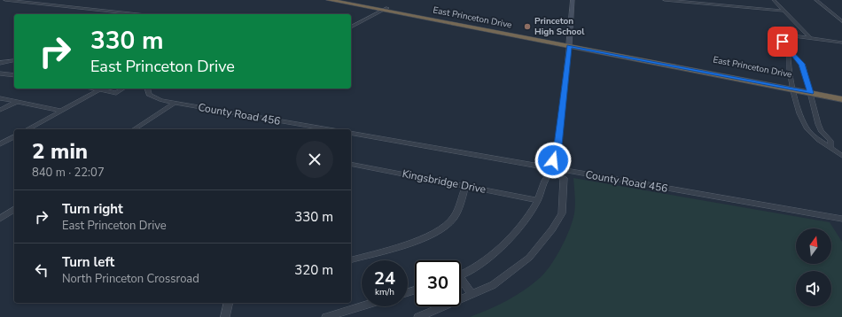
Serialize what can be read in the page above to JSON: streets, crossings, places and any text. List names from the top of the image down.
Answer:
{
  "streets": {
    "highway": ["East Princeton Drive"],
    "street": ["County Road 456", "Kingsbridge Drive"]
  },
  "places": ["Princeton High School"],
  "north": "top",
  "page": {
    "turn": ["330 m", "East Princeton Drive"],
    "heading": ["2 min", "840 m · 22:07"],
    "list": [
      {
        "name": "Turn right",
        "note": "East Princeton Drive",
        "value": "330 m"
      },
      {
        "name": "Turn left",
        "note": "North Princeton Crossroad",
        "value": "320 m"
      }
    ],
    "speed": "24 km/h",
    "limit": "30"
  }
}
